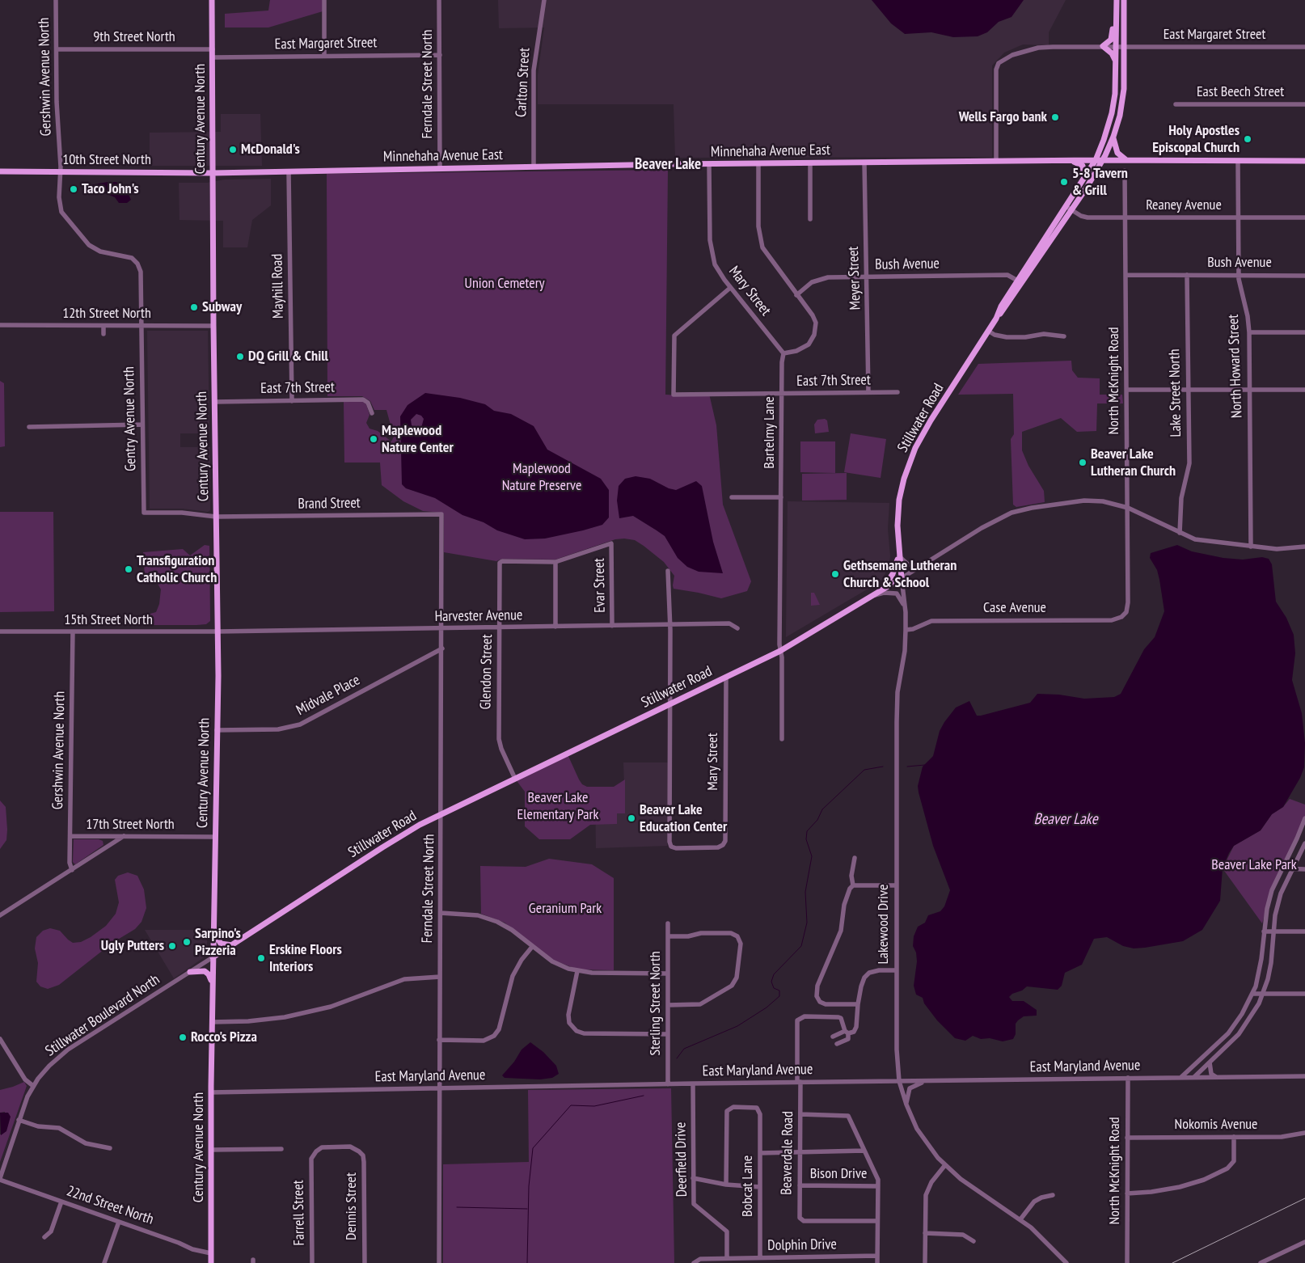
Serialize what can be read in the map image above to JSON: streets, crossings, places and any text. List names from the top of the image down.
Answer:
{
  "streets": {
    "main road": [
      "Century Avenue North",
      "Minnehaha Avenue East",
      "10th Street North",
      "Stillwater Road"
    ],
    "street": [
      "East Margaret Street",
      "9th Street North",
      "Gershwin Avenue North",
      "Carlton Street",
      "Ferndale Street North",
      "East Beech Street",
      "Reaney Avenue",
      "Bush Avenue",
      "Meyer Street",
      "Mayhill Road",
      "Mary Street",
      "12th Street North",
      "North Howard Street",
      "East 7th Street",
      "North McKnight Road",
      "Lake Street North",
      "Gentry Avenue North",
      "Bartelmy Lane",
      "Brand Street",
      "Evar Street",
      "Case Avenue",
      "Harvester Avenue",
      "15th Street North",
      "Glendon Street",
      "Midvale Place",
      "17th Street North",
      "Lakewood Drive",
      "Sterling Street North",
      "Stillwater Boulevard North",
      "East Maryland Avenue",
      "Nokomis Avenue",
      "Beaverdale Road",
      "Deerfield Drive",
      "Bison Drive",
      "Bobcat Lane",
      "22nd Street North",
      "Dennis Street",
      "Farrell Street",
      "Dolphin Drive"
    ]
  },
  "crossings": [
    ["East Margaret Street", "Ferndale Street North"],
    ["East Margaret Street", "Century Avenue North"],
    ["East Margaret Street", "Minnehaha Avenue East"],
    ["East Margaret Street", "Stillwater Road"],
    ["9th Street North", "Gershwin Avenue North"],
    ["9th Street North", "Century Avenue North"],
    ["Gershwin Avenue North", "10th Street North"],
    ["Gershwin Avenue North", "12th Street North"],
    ["Gershwin Avenue North", "Gentry Avenue North"],
    ["Gershwin Avenue North", "15th Street North"],
    ["Gershwin Avenue North", "17th Street North"],
    ["Carlton Street", "Minnehaha Avenue East"],
    ["Ferndale Street North", "Minnehaha Avenue East"],
    ["Ferndale Street North", "Stillwater Road"],
    ["Ferndale Street North", "Brand Street"],
    ["Ferndale Street North", "Harvester Avenue"],
    ["Ferndale Street North", "Midvale Place"],
    ["Ferndale Street North", "East Maryland Avenue"],
    ["Century Avenue North", "Minnehaha Avenue East"],
    ["Century Avenue North", "10th Street North"],
    ["Century Avenue North", "12th Street North"],
    ["Century Avenue North", "East 7th Street"],
    ["Century Avenue North", "Stillwater Road"],
    ["Century Avenue North", "Brand Street"],
    ["Century Avenue North", "Harvester Avenue"],
    ["Century Avenue North", "15th Street North"],
    ["Century Avenue North", "Midvale Place"],
    ["Century Avenue North", "17th Street North"],
    ["Century Avenue North", "Stillwater Boulevard North"],
    ["Century Avenue North", "East Maryland Avenue"],
    ["Century Avenue North", "22nd Street North"],
    ["Minnehaha Avenue East", "10th Street North"],
    ["Minnehaha Avenue East", "Meyer Street"],
    ["Minnehaha Avenue East", "Mayhill Road"],
    ["Minnehaha Avenue East", "Mary Street"],
    ["Minnehaha Avenue East", "North Howard Street"],
    ["Minnehaha Avenue East", "Stillwater Road"],
    ["Reaney Avenue", "North Howard Street"],
    ["Reaney Avenue", "North McKnight Road"],
    ["Reaney Avenue", "Stillwater Road"],
    ["Bush Avenue", "Meyer Street"],
    ["Bush Avenue", "North Howard Street"],
    ["Bush Avenue", "North McKnight Road"],
    ["Bush Avenue", "Lake Street North"],
    ["Bush Avenue", "Stillwater Road"],
    ["Meyer Street", "East 7th Street"],
    ["Mayhill Road", "East 7th Street"],
    ["Mary Street", "East 7th Street"],
    ["Mary Street", "Stillwater Road"],
    ["Mary Street", "Bartelmy Lane"],
    ["12th Street North", "Gentry Avenue North"],
    ["East 7th Street", "Bartelmy Lane"],
    ["North McKnight Road", "Case Avenue"],
    ["North McKnight Road", "East Maryland Avenue"],
    ["North McKnight Road", "Nokomis Avenue"],
    ["Stillwater Road", "Bartelmy Lane"],
    ["Stillwater Road", "Glendon Street"],
    ["Stillwater Road", "Lakewood Drive"],
    ["Stillwater Road", "Stillwater Boulevard North"],
    ["Gentry Avenue North", "Brand Street"],
    ["Evar Street", "Harvester Avenue"],
    ["Evar Street", "Glendon Street"],
    ["Case Avenue", "Lakewood Drive"],
    ["Harvester Avenue", "15th Street North"],
    ["Harvester Avenue", "Glendon Street"],
    ["Lakewood Drive", "East Maryland Avenue"],
    ["Sterling Street North", "East Maryland Avenue"],
    ["Stillwater Boulevard North", "22nd Street North"],
    ["East Maryland Avenue", "Beaverdale Road"],
    ["East Maryland Avenue", "Deerfield Drive"],
    ["Beaverdale Road", "Bison Drive"],
    ["Deerfield Drive", "Dolphin Drive"],
    ["Bobcat Lane", "Dolphin Drive"],
    ["Dennis Street", "Farrell Street"]
  ],
  "districts": ["Beaver Lake"],
  "water": ["Beaver Lake"],
  "parks": [
    "Union Cemetery",
    "Maplewood Nature Preserve",
    "Beaver Lake Elementary Park",
    "Beaver Lake Park",
    "Geranium Park"
  ],
  "places": [
    "Wells Fargo bank",
    "Holy Apostles Episcopal Church",
    "McDonald's",
    "5-8 Tavern & Grill",
    "Taco John's",
    "Subway",
    "DQ Grill & Chill",
    "Maplewood Nature Center",
    "Beaver Lake Lutheran Church",
    "Transfiguration Catholic Church",
    "Gethsemane Lutheran Church & School",
    "Beaver Lake Education Center",
    "Sarpino's Pizzeria",
    "Ugly Putters",
    "Erskine Floors Interiors",
    "Rocco's Pizza"
  ]
}
